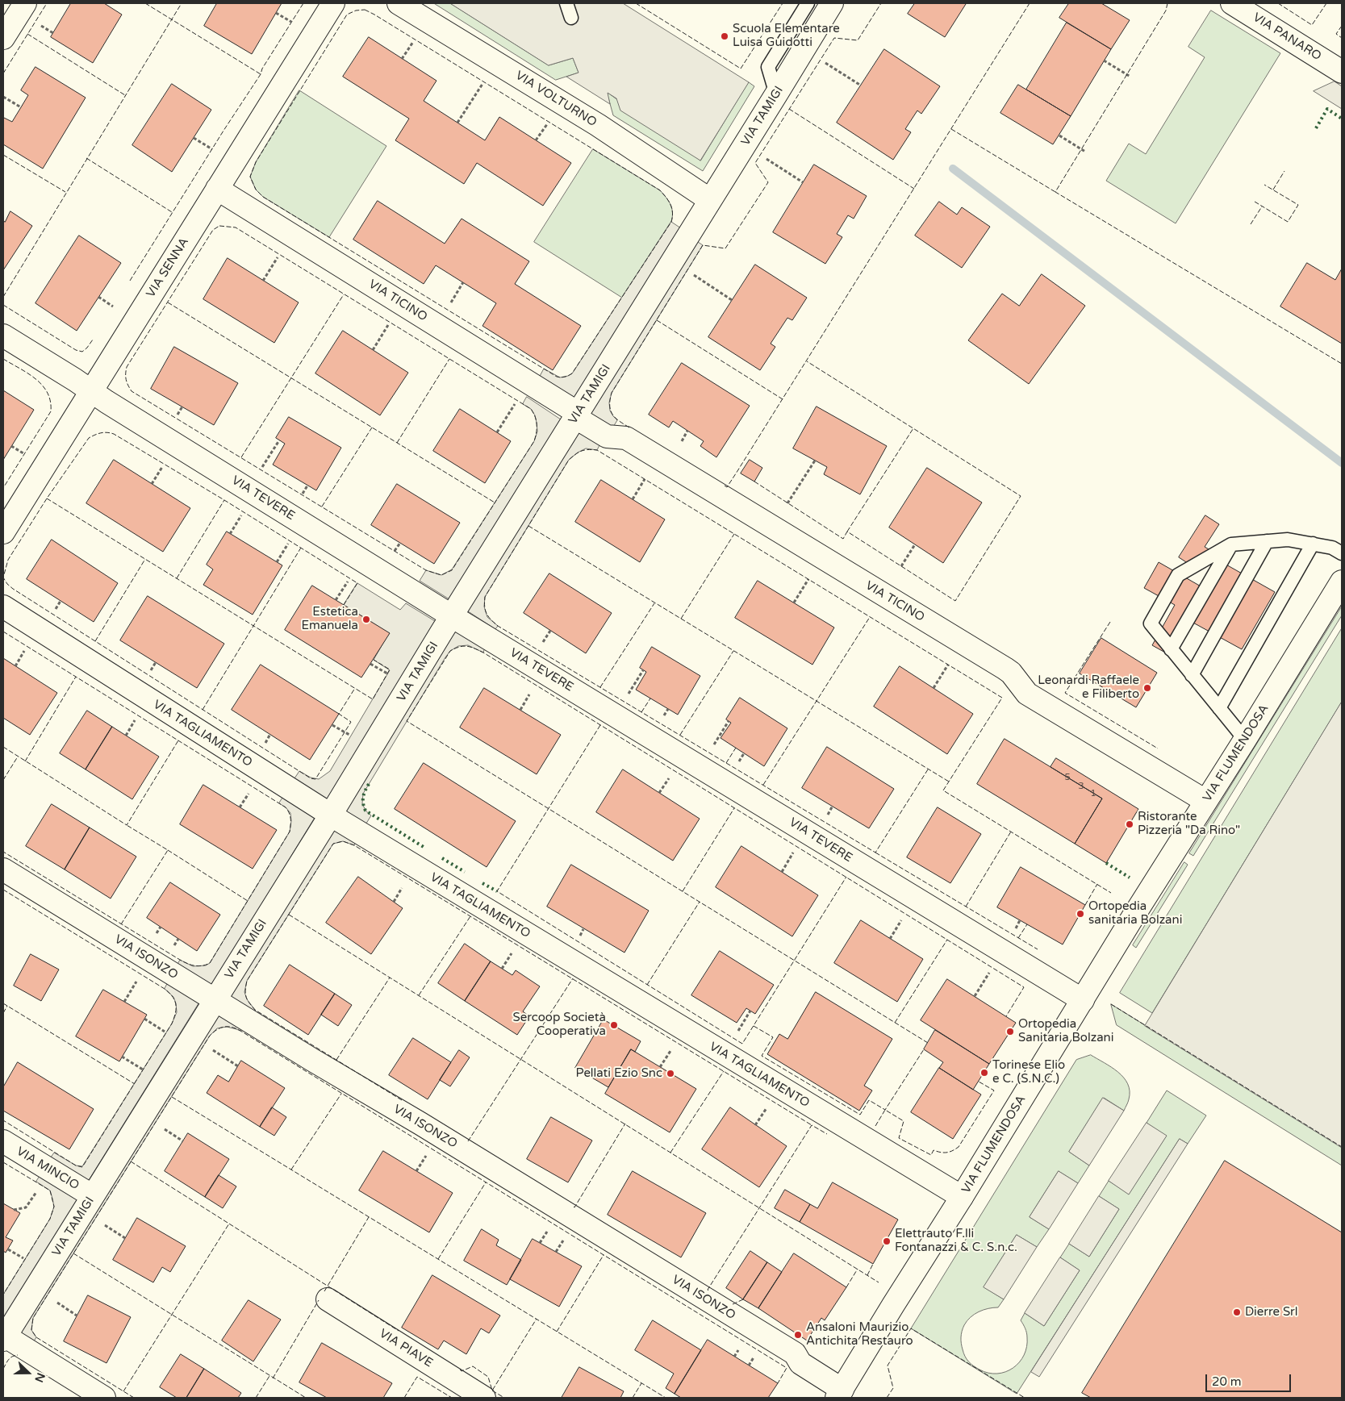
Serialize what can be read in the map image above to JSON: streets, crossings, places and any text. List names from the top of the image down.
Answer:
{
  "streets": {
    "street": [
      "VIA PANARO",
      "VIA VOLTURNO",
      "VIA TAMIGI",
      "VIA SENNA",
      "VIA TICINO",
      "VIA TEVERE",
      "VIA TAGLIAMENTO",
      "VIA FLUMENDOSA",
      "VIA ISONZO",
      "VIA MINCIO",
      "VIA PIAVE"
    ]
  },
  "crossings": [
    ["VIA VOLTURNO", "VIA TAMIGI"],
    ["VIA TAMIGI", "VIA TICINO"],
    ["VIA TAMIGI", "VIA TEVERE"],
    ["VIA TAMIGI", "VIA TAGLIAMENTO"],
    ["VIA TAMIGI", "VIA ISONZO"],
    ["VIA TAMIGI", "VIA MINCIO"],
    ["VIA SENNA", "VIA TICINO"],
    ["VIA SENNA", "VIA TEVERE"],
    ["VIA TICINO", "VIA FLUMENDOSA"],
    ["VIA TEVERE", "VIA FLUMENDOSA"],
    ["VIA TAGLIAMENTO", "VIA FLUMENDOSA"],
    ["VIA FLUMENDOSA", "VIA ISONZO"]
  ],
  "places": [
    "Scuola Elementare Luisa Guidotti",
    "Estetica Emanuela",
    "Leonardi Raffaele e Filiberto",
    "Ristorante Pizzeria \"Da Rino\"",
    "Ortopedia sanitaria Bolzani",
    "Sercoop Società Cooperativa",
    "Ortopedia Sanitaria Bolzani",
    "Torinese Elio e C. (S.N.C.)",
    "Pellati Ezio Snc",
    "Elettrauto F.lli Fontanazzi & C. S.n.c.",
    "Dierre Srl",
    "Ansaloni Maurizio Antichita Restauro"
  ],
  "house_numbers": ["5", "3", "1"],
  "scale_bar": "20 m",
  "north": "right"
}
